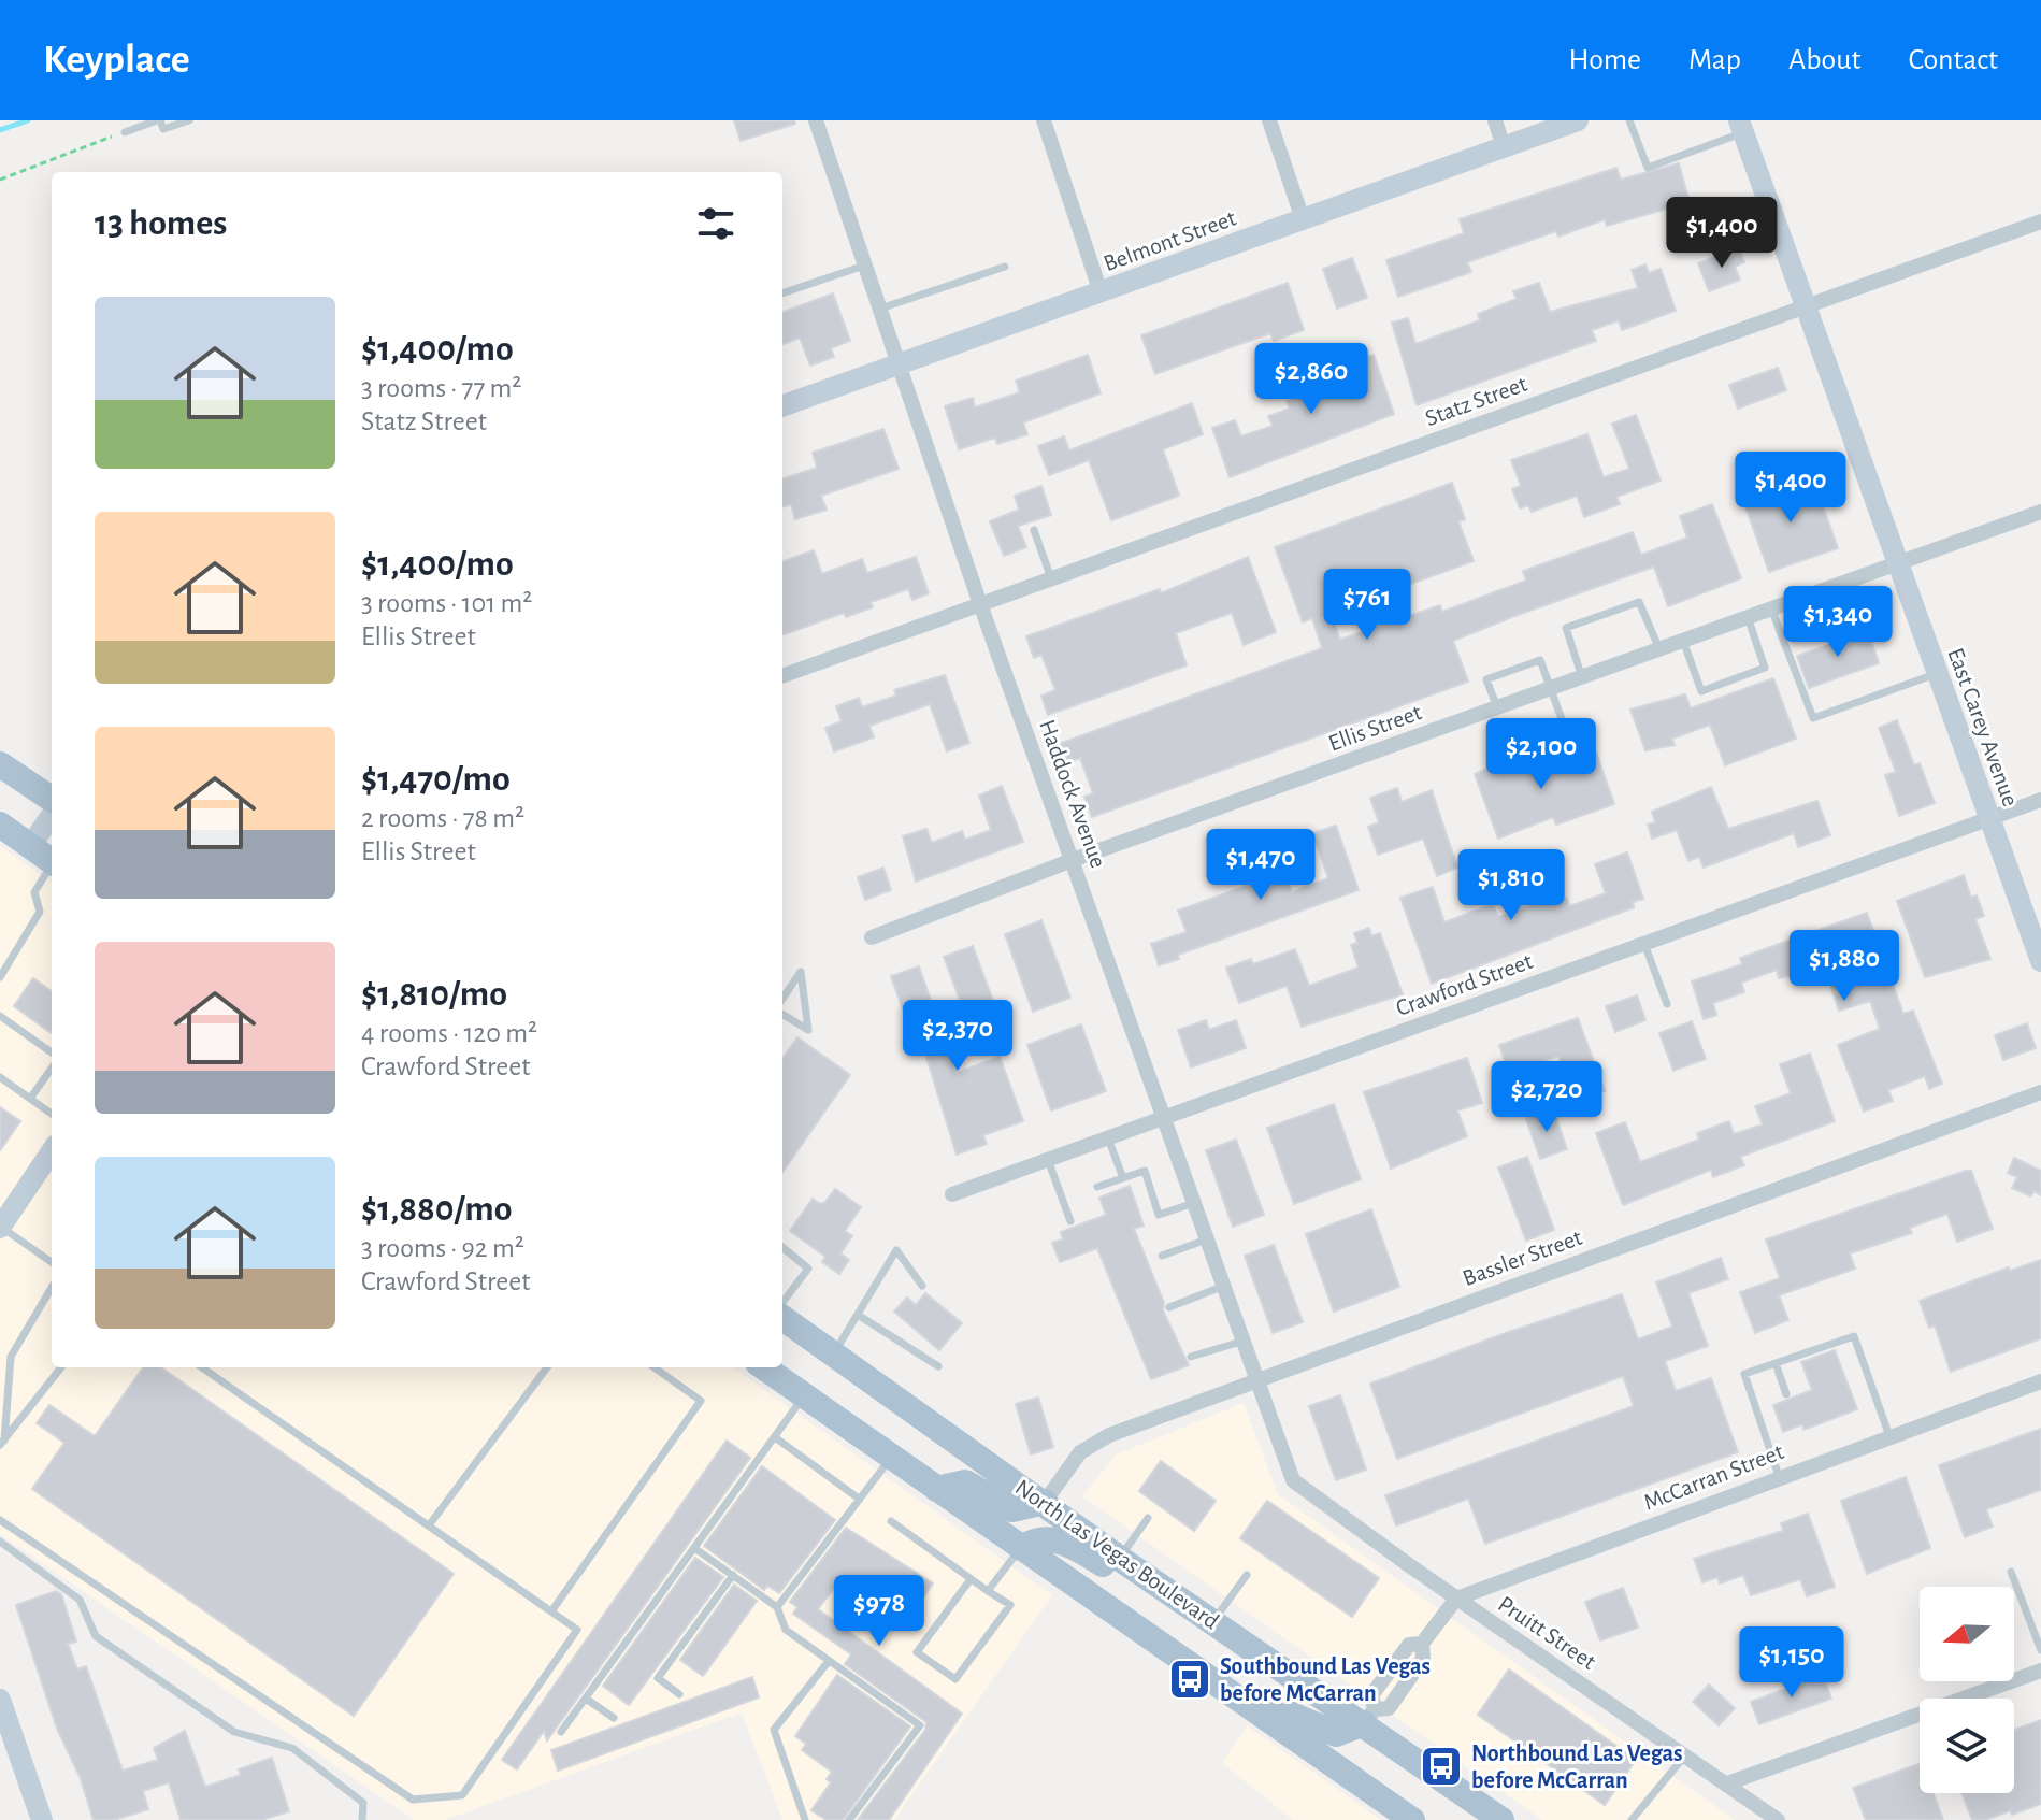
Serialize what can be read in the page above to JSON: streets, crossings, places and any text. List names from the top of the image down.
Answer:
{
  "streets": {
    "main road": ["North Las Vegas Boulevard"],
    "street": [
      "Belmont Street",
      "Statz Street",
      "Ellis Street",
      "East Carey Avenue",
      "Haddock Avenue",
      "Crawford Street",
      "Bassler Street",
      "McCarran Street",
      "Pruitt Street"
    ]
  },
  "crossings": [
    ["Belmont Street", "Haddock Avenue"],
    ["Statz Street", "East Carey Avenue"],
    ["Statz Street", "Haddock Avenue"],
    ["Ellis Street", "East Carey Avenue"],
    ["Ellis Street", "Haddock Avenue"],
    ["East Carey Avenue", "Crawford Street"],
    ["Haddock Avenue", "Crawford Street"],
    ["Haddock Avenue", "Bassler Street"],
    ["Haddock Avenue", "Pruitt Street"],
    ["Bassler Street", "North Las Vegas Boulevard"],
    ["McCarran Street", "Pruitt Street"]
  ],
  "places": {
    "bus stop": ["Southbound Las Vegas before McCarran", "Northbound Las Vegas before McCarran"]
  },
  "north": "left",
  "page": {
    "header": "Keyplace",
    "nav": [
      "Home",
      "Map",
      "About",
      "Contact"
    ],
    "heading": "13 homes",
    "price": [
      "$1,400",
      "$2,860",
      "$1,400",
      "$761",
      "$1,340",
      "$2,100",
      "$1,470",
      "$1,810",
      "$1,880",
      "$2,370",
      "$2,720",
      "$978",
      "$1,150"
    ],
    "list": [
      {
        "name": "$1,400/mo",
        "note": "3 rooms · 77 m² · Statz Street"
      },
      {
        "name": "$1,400/mo",
        "note": "3 rooms · 101 m² · Ellis Street"
      },
      {
        "name": "$1,470/mo",
        "note": "2 rooms · 78 m² · Ellis Street"
      },
      {
        "name": "$1,810/mo",
        "note": "4 rooms · 120 m² · Crawford Street"
      },
      {
        "name": "$1,880/mo",
        "note": "3 rooms · 92 m² · Crawford Street"
      }
    ]
  }
}
